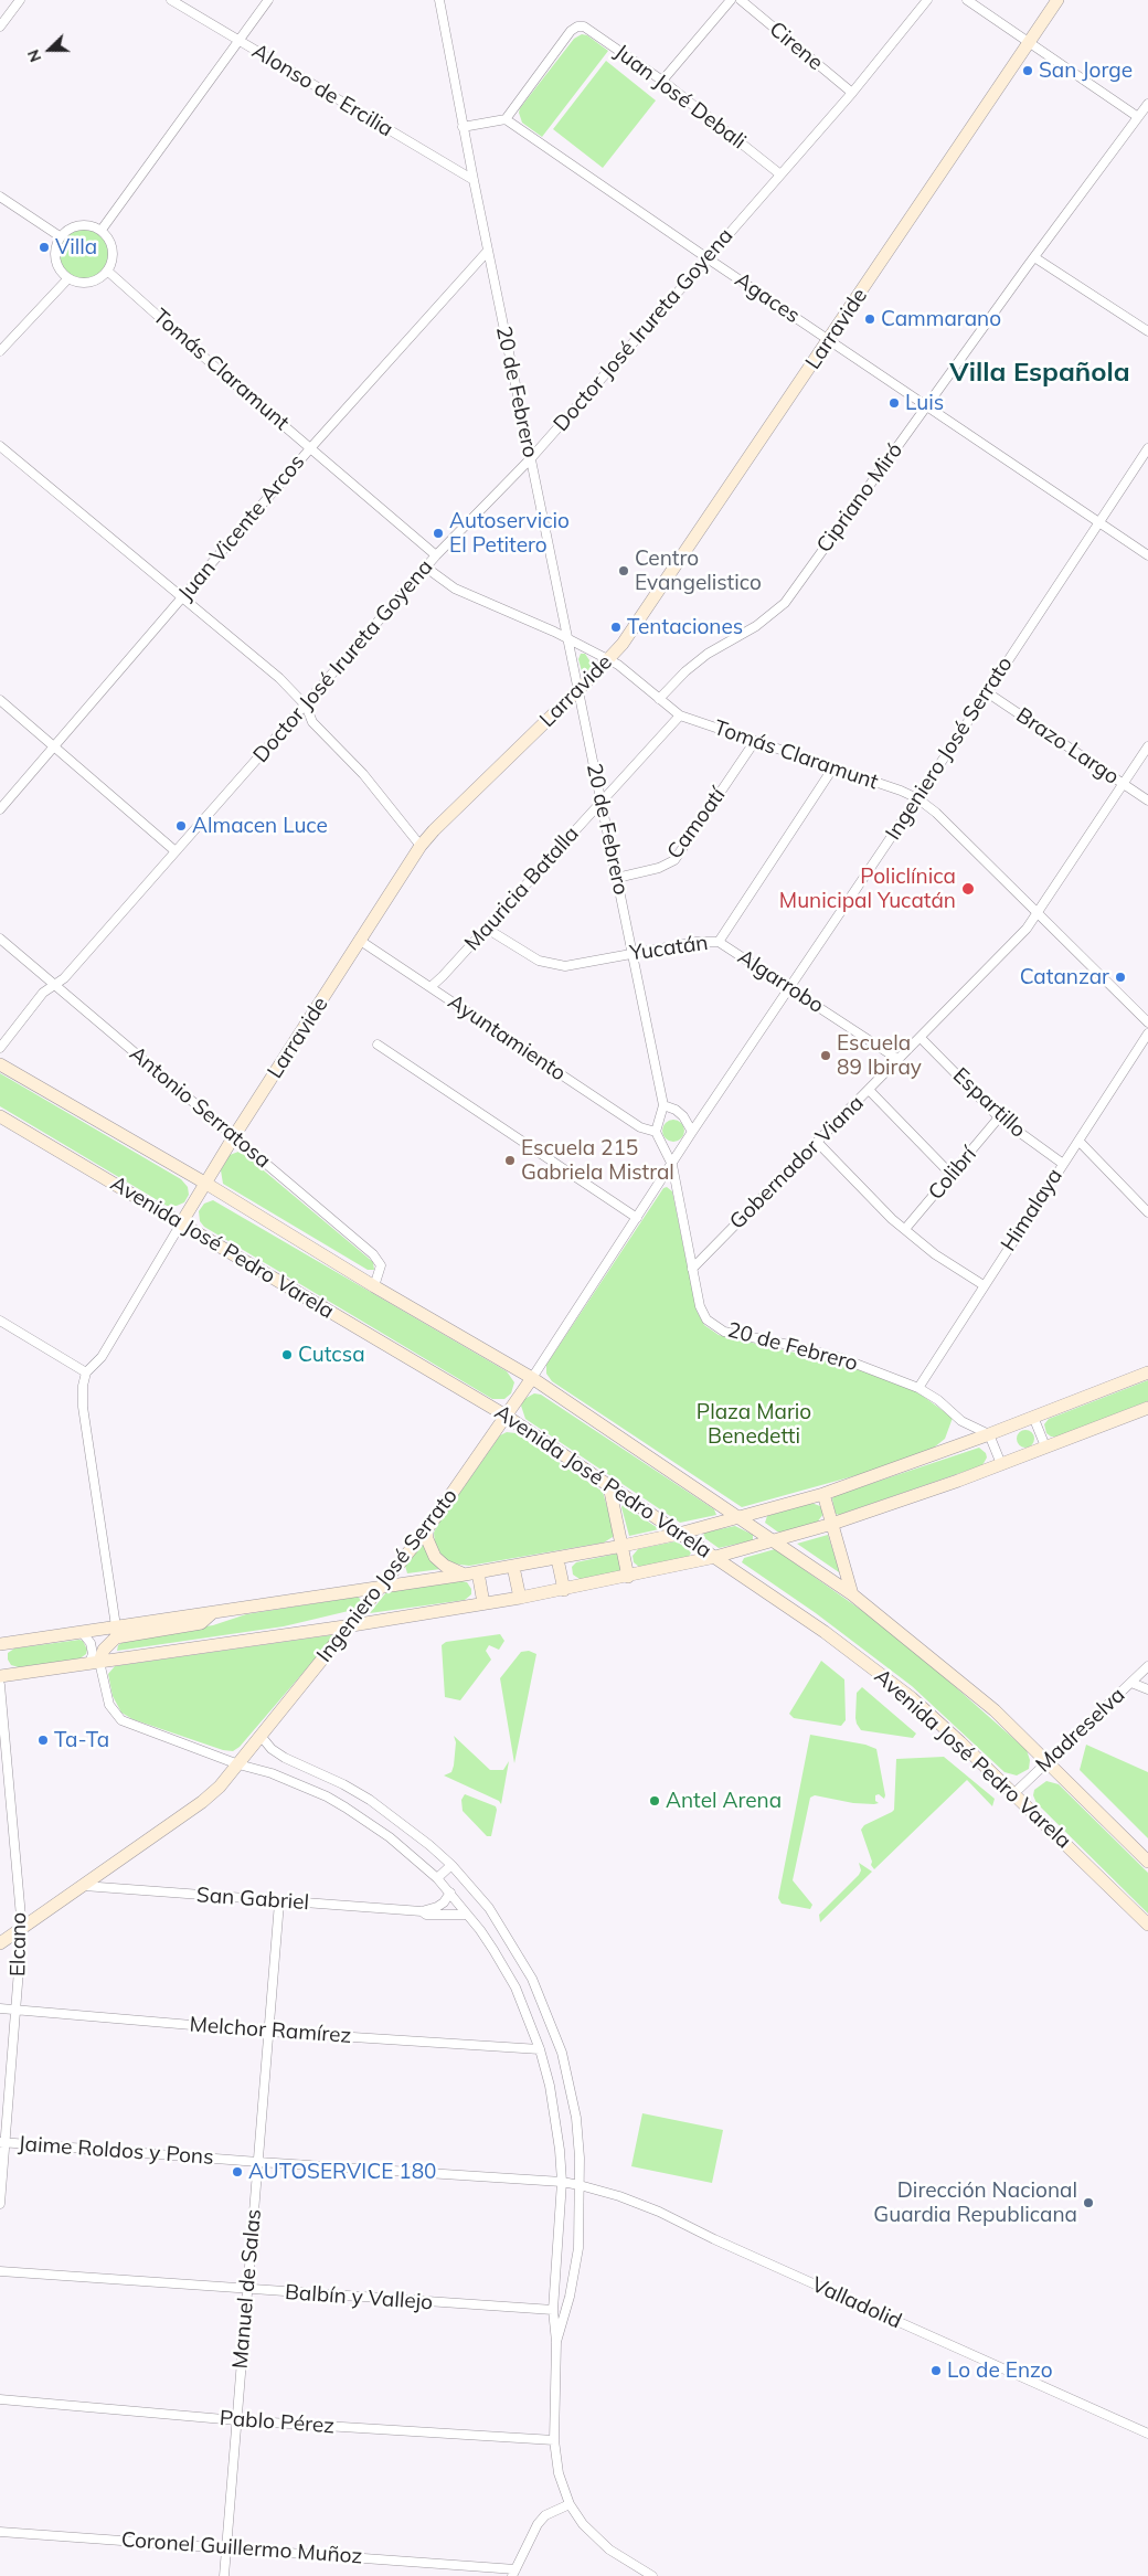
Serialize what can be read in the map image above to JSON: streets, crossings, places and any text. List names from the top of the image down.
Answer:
{
  "streets": {
    "street": [
      "Cirene",
      "Alonso de Ercilia",
      "Juan José Debali",
      "Agaces",
      "Larravide",
      "Doctor José Irureta Goyena",
      "Tomás Claramunt",
      "20 de Febrero",
      "Cipriano Miró",
      "Juan Vicente Arcos",
      "Brazo Largo",
      "Ingeniero José Serrato",
      "Camoatí",
      "Mauricia Batalla",
      "Yucatán",
      "Algarrobo",
      "Ayuntamiento",
      "Espartillo",
      "Antonio Serratosa",
      "Gobernador Viana",
      "Colibrí",
      "Himalaya",
      "Avenida José Pedro Varela",
      "Madreselva",
      "San Gabriel",
      "Elcano",
      "Melchor Ramírez",
      "Jaime Roldos y Pons",
      "Manuel de Salas",
      "Balbín y Vallejo",
      "Valladolid",
      "Pablo Pérez",
      "Coronel Guillermo Muñoz"
    ]
  },
  "crossings": [
    ["Cirene", "Doctor José Irureta Goyena"],
    ["Alonso de Ercilia", "20 de Febrero"],
    ["Juan José Debali", "Agaces"],
    ["Juan José Debali", "Doctor José Irureta Goyena"],
    ["Agaces", "Larravide"],
    ["Agaces", "Doctor José Irureta Goyena"],
    ["Agaces", "Cipriano Miró"],
    ["Agaces", "Ingeniero José Serrato"],
    ["Larravide", "Tomás Claramunt"],
    ["Larravide", "20 de Febrero"],
    ["Larravide", "Ayuntamiento"],
    ["Larravide", "Antonio Serratosa"],
    ["Larravide", "Avenida José Pedro Varela"],
    ["Doctor José Irureta Goyena", "Tomás Claramunt"],
    ["Doctor José Irureta Goyena", "20 de Febrero"],
    ["Doctor José Irureta Goyena", "Antonio Serratosa"],
    ["Tomás Claramunt", "20 de Febrero"],
    ["Tomás Claramunt", "Cipriano Miró"],
    ["Tomás Claramunt", "Juan Vicente Arcos"],
    ["Tomás Claramunt", "Ingeniero José Serrato"],
    ["Tomás Claramunt", "Camoatí"],
    ["Tomás Claramunt", "Mauricia Batalla"],
    ["Tomás Claramunt", "Yucatán"],
    ["Tomás Claramunt", "Gobernador Viana"],
    ["20 de Febrero", "Juan Vicente Arcos"],
    ["20 de Febrero", "Ingeniero José Serrato"],
    ["20 de Febrero", "Camoatí"],
    ["20 de Febrero", "Mauricia Batalla"],
    ["20 de Febrero", "Yucatán"],
    ["20 de Febrero", "Ayuntamiento"],
    ["20 de Febrero", "Gobernador Viana"],
    ["20 de Febrero", "Himalaya"],
    ["Brazo Largo", "Ingeniero José Serrato"],
    ["Brazo Largo", "Gobernador Viana"],
    ["Ingeniero José Serrato", "Algarrobo"],
    ["Ingeniero José Serrato", "Avenida José Pedro Varela"],
    ["Ingeniero José Serrato", "San Gabriel"],
    ["Ingeniero José Serrato", "Elcano"],
    ["Mauricia Batalla", "Yucatán"],
    ["Mauricia Batalla", "Ayuntamiento"],
    ["Yucatán", "Algarrobo"],
    ["Algarrobo", "Gobernador Viana"],
    ["Espartillo", "Gobernador Viana"],
    ["Espartillo", "Colibrí"],
    ["Espartillo", "Himalaya"],
    ["Avenida José Pedro Varela", "Madreselva"],
    ["San Gabriel", "Manuel de Salas"],
    ["Elcano", "Melchor Ramírez"],
    ["Elcano", "Jaime Roldos y Pons"],
    ["Melchor Ramírez", "Manuel de Salas"],
    ["Jaime Roldos y Pons", "Manuel de Salas"],
    ["Jaime Roldos y Pons", "Valladolid"],
    ["Manuel de Salas", "Balbín y Vallejo"],
    ["Manuel de Salas", "Pablo Pérez"],
    ["Manuel de Salas", "Coronel Guillermo Muñoz"]
  ],
  "districts": ["Villa Española"],
  "parks": ["Plaza Mario Benedetti"],
  "places": [
    "San Jorge",
    "Villa",
    "Cammarano",
    "Luis",
    "Autoservicio El Petitero",
    "Centro Evangelistico",
    "Tentaciones",
    "Almacen Luce",
    "Policlínica Municipal Yucatán",
    "Catanzar",
    "Escuela 89 Ibiray",
    "Escuela 215 Gabriela Mistral",
    "Cutcsa",
    "Ta-Ta",
    "Antel Arena",
    "AUTOSERVICE 180",
    "Dirección Nacional Guardia Republicana",
    "Lo de Enzo"
  ],
  "north": "left"
}
